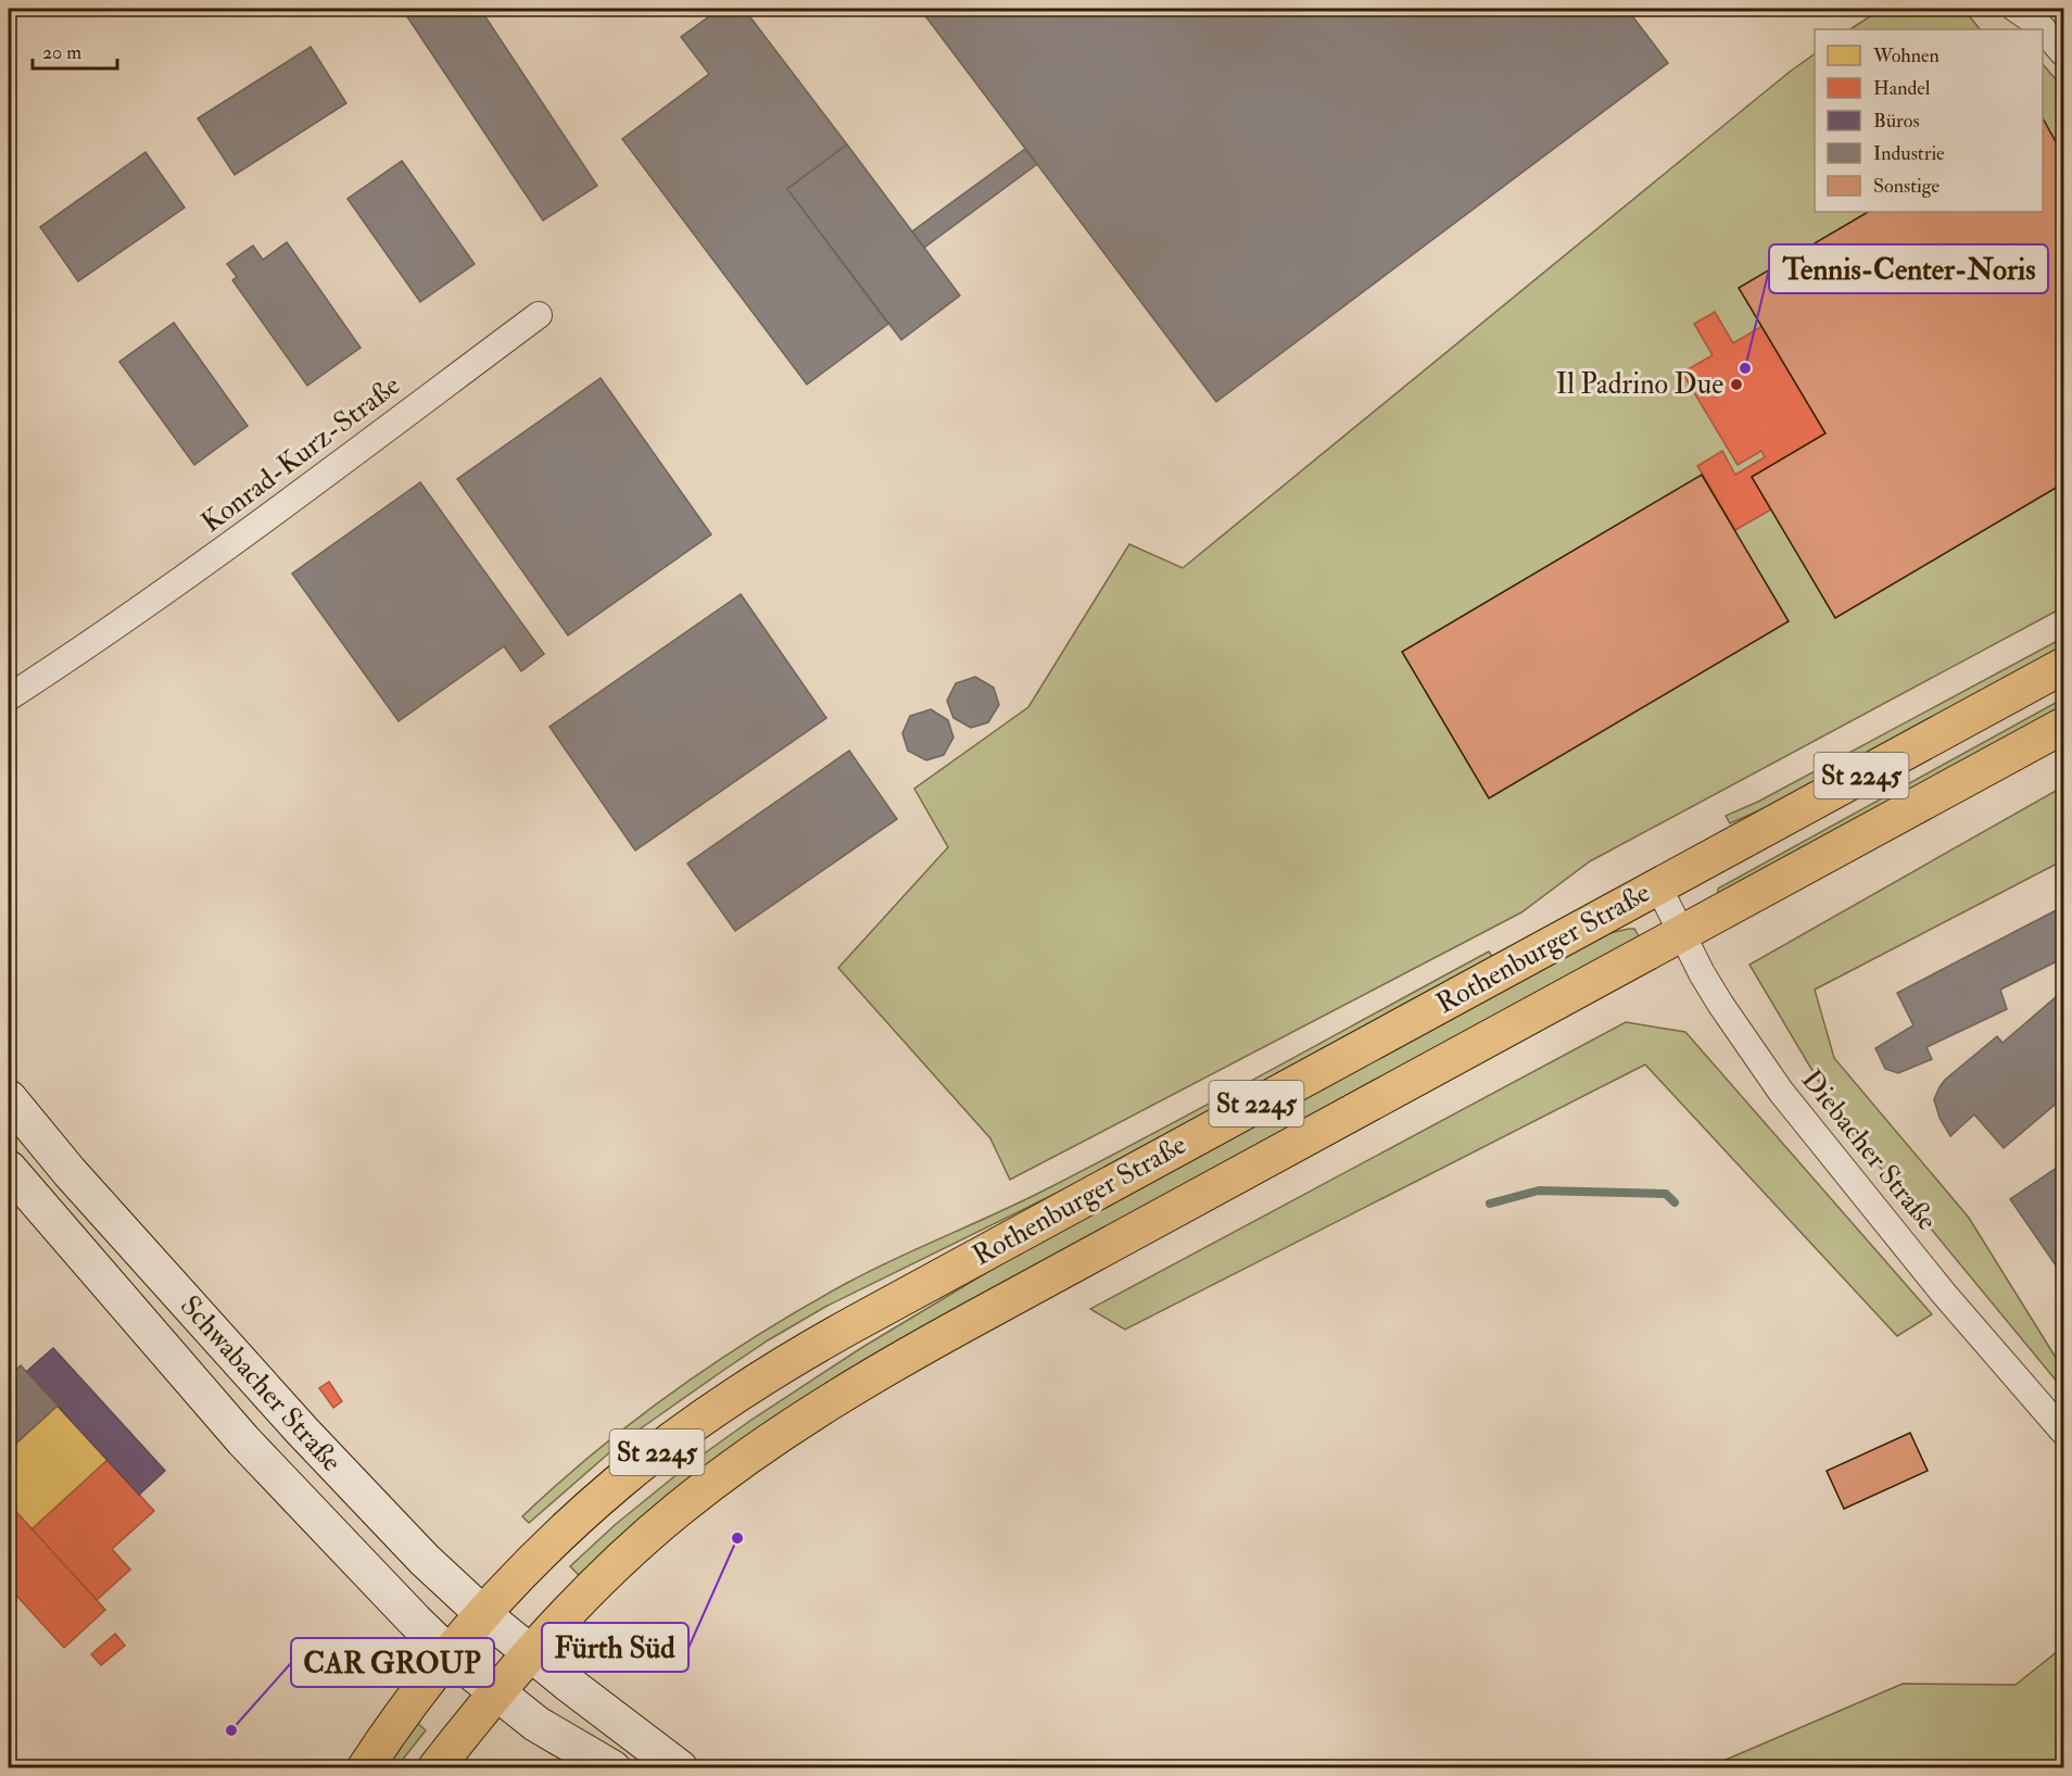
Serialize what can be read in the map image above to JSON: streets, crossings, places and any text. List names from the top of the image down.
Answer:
{
  "streets": {
    "main road": ["St 2245", "Rothenburger Straße", "Schwabacher Straße"],
    "street": ["Konrad-Kurz-Straße", "Diebacher Straße"]
  },
  "crossings": [
    ["Rothenburger Straße", "Diebacher Straße"],
    ["Rothenburger Straße", "Schwabacher Straße"]
  ],
  "places": [
    "Tennis-Center-Noris",
    "Il Padrino Due",
    "Fürth Süd",
    "CAR GROUP"
  ],
  "legend": [
    "Wohnen",
    "Handel",
    "Büros",
    "Industrie",
    "Sonstige"
  ],
  "scale_bar": "20 m"
}
